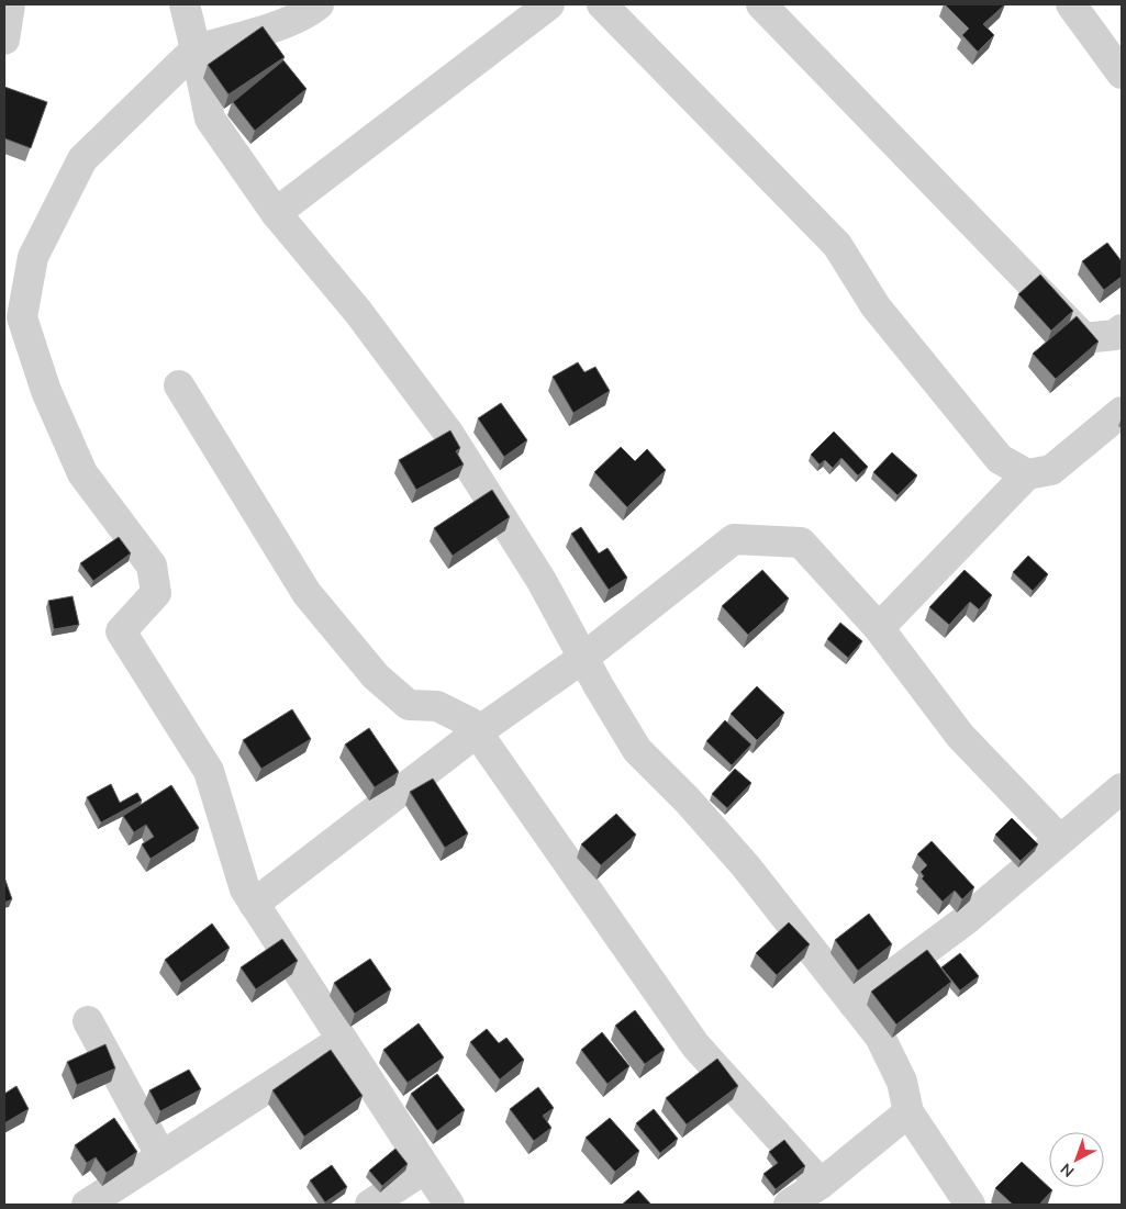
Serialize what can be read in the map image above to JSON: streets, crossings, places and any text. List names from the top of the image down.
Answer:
{
  "north": "bottom left"
}
